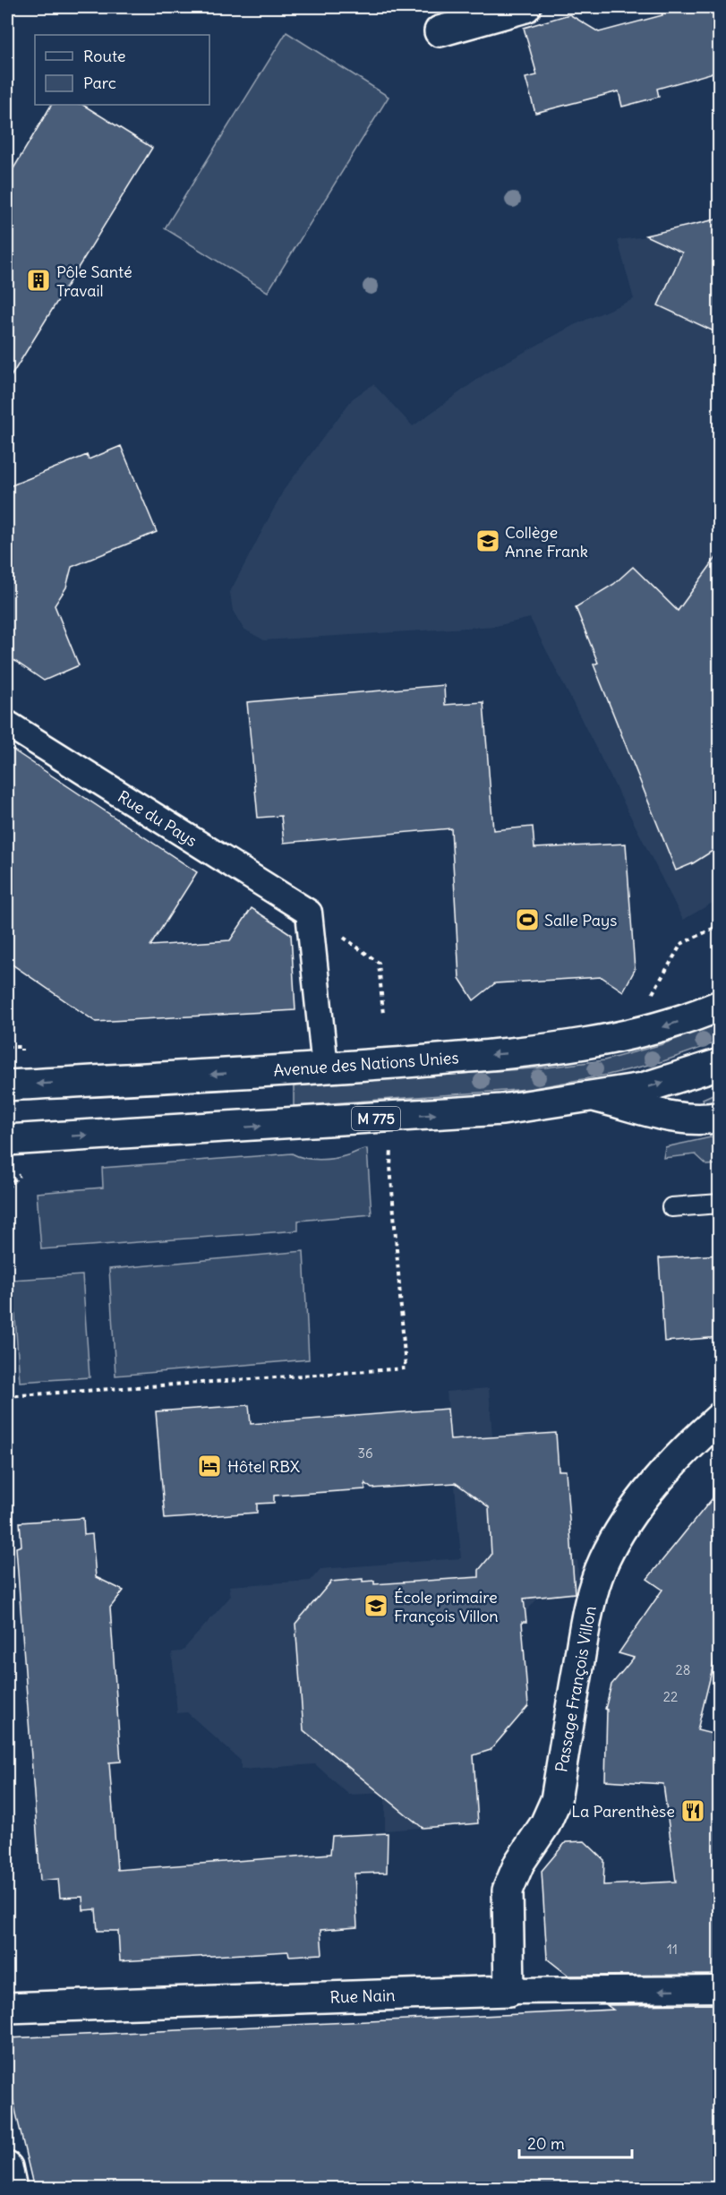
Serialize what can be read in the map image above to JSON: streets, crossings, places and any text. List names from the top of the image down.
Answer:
{
  "streets": {
    "main road": [
      "Avenue des Nations Unies",
      "M 775",
      "Passage François Villon",
      "Rue Nain"
    ],
    "street": ["Rue du Pays"]
  },
  "crossings": [
    ["Passage François Villon", "Rue Nain"]
  ],
  "places": {
    "building": ["Pôle Santé Travail"],
    "school or university": ["Collège Anne Frank", "École primaire François Villon"],
    "sports": ["Salle Pays"],
    "hotel": ["Hôtel RBX"],
    "restaurant": ["La Parenthèse"]
  },
  "house_numbers": [
    "36",
    "28",
    "22",
    "11"
  ],
  "legend": ["Route", "Parc"],
  "scale_bar": "20 m"
}
